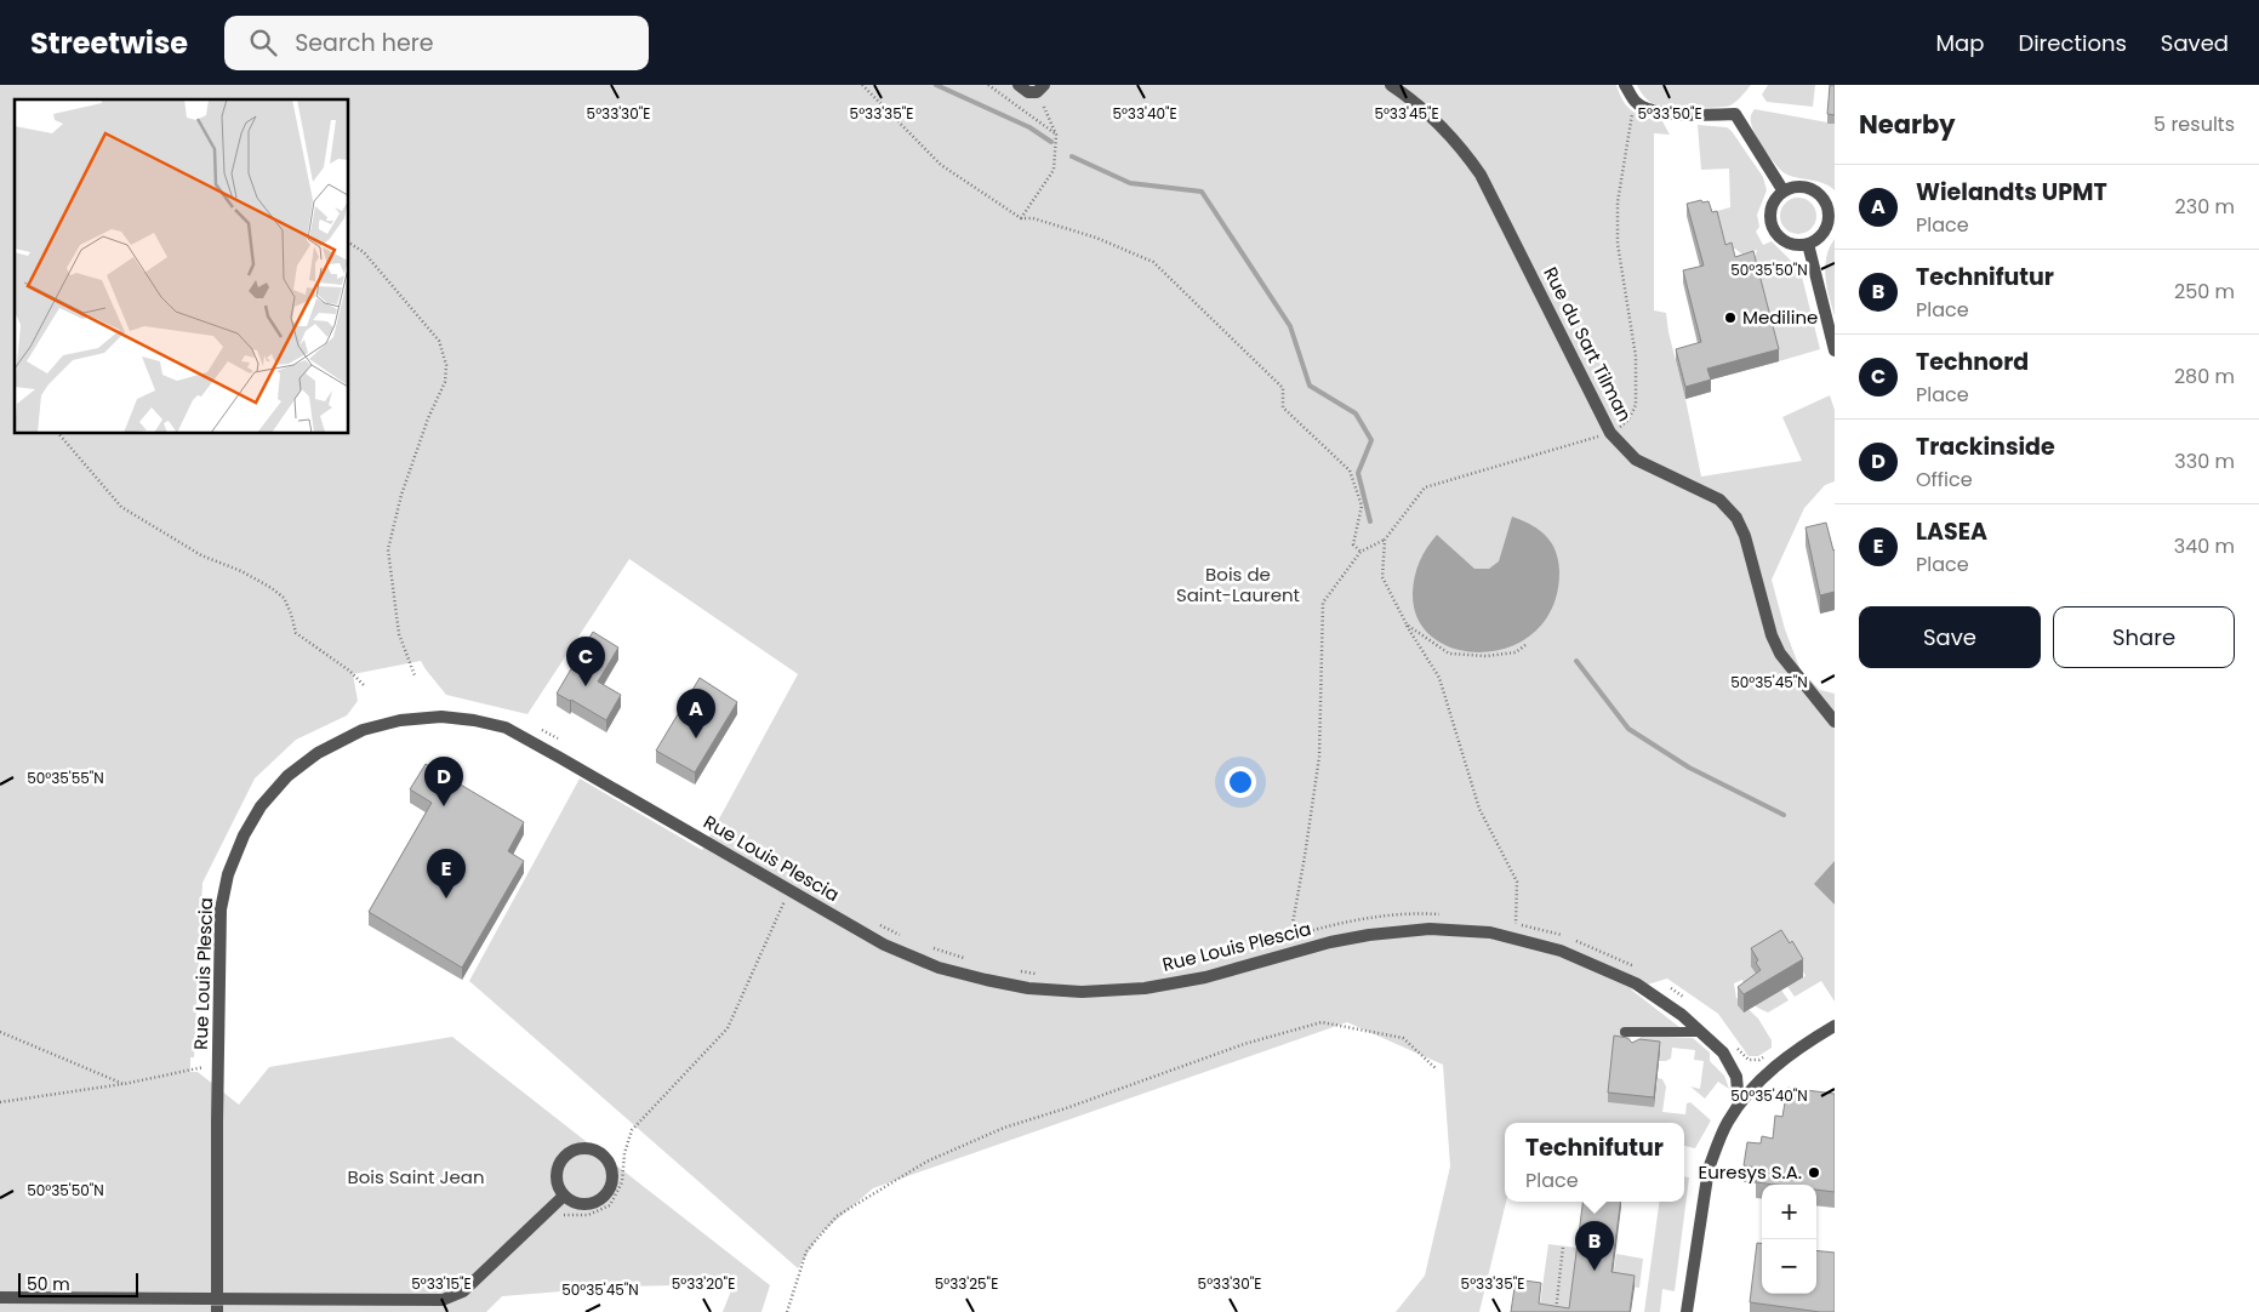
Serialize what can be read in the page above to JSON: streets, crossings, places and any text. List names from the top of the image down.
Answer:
{
  "streets": {
    "street": ["Rue du Sart Tilman", "Rue Louis Plescia"]
  },
  "parks": ["Bois de Saint-Laurent", "Bois Saint Jean"],
  "places": ["Mediline", "Euresys S.A."],
  "scale_bar": "50 m",
  "page": {
    "header": "Streetwise",
    "search": "Search here",
    "nav": ["Map", "Directions", "Saved"],
    "heading": ["Nearby", "5 results"],
    "list": [
      {
        "mark": "A",
        "name": "Wielandts UPMT",
        "note": "Place",
        "value": "230 m"
      },
      {
        "mark": "B",
        "name": "Technifutur",
        "note": "Place",
        "value": "250 m"
      },
      {
        "mark": "C",
        "name": "Technord",
        "note": "Place",
        "value": "280 m"
      },
      {
        "mark": "D",
        "name": "Trackinside",
        "note": "Office",
        "value": "330 m"
      },
      {
        "mark": "E",
        "name": "LASEA",
        "note": "Place",
        "value": "340 m"
      }
    ],
    "buttons": ["Save", "Share"],
    "pins": [
      "C",
      "A",
      "D",
      "E",
      "B"
    ],
    "popup": ["Technifutur", "Place"],
    "map_buttons": ["+", "−"],
    "scale": "50 m"
  },
  "coordinates": [
    "5°33'30\"E",
    "5°33'35\"E",
    "5°33'40\"E",
    "5°33'45\"E",
    "5°33'50\"E",
    "50°35'50\"N",
    "50°35'45\"N",
    "50°35'55\"N",
    "50°35'40\"N",
    "5°33'15\"E",
    "5°33'20\"E",
    "5°33'25\"E"
  ]
}
